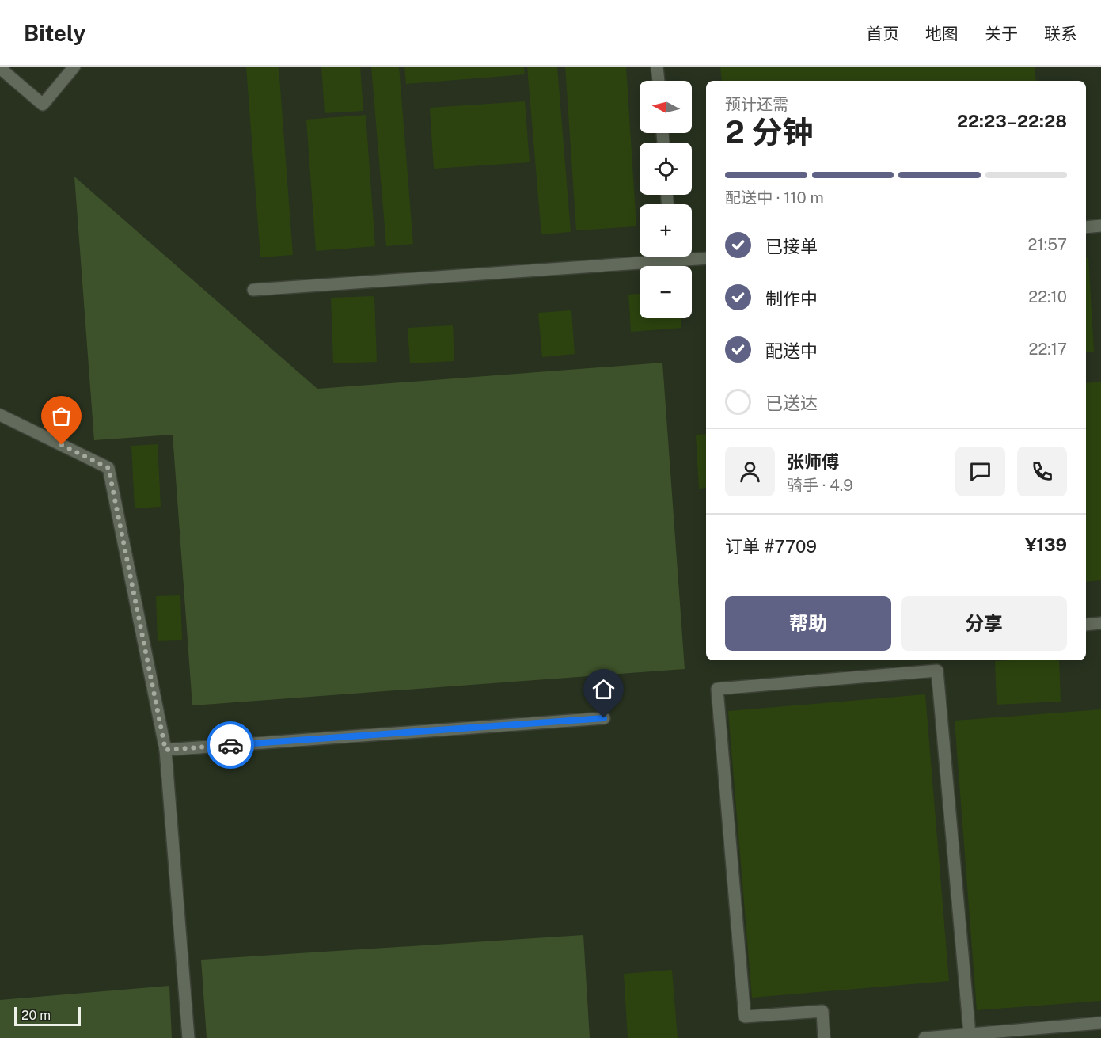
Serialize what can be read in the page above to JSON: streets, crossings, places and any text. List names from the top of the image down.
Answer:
{
  "scale_bar": "20 m",
  "north": "left",
  "page": {
    "header": "Bitely",
    "nav": [
      "首页",
      "地图",
      "关于",
      "联系"
    ],
    "map_buttons": ["+", "−"],
    "heading": ["2 分钟", "预计还需", "22:23–22:28"],
    "panel": [
      "张师傅",
      "骑手 · 4.9",
      "订单 #7709",
      "¥139"
    ],
    "bar": "配送中 · 110 m",
    "list": [
      ["已接单", "21:57"],
      ["制作中", "22:10"],
      ["配送中", "22:17"],
      "已送达"
    ],
    "buttons": ["帮助", "分享"],
    "scale": "20 m"
  }
}
